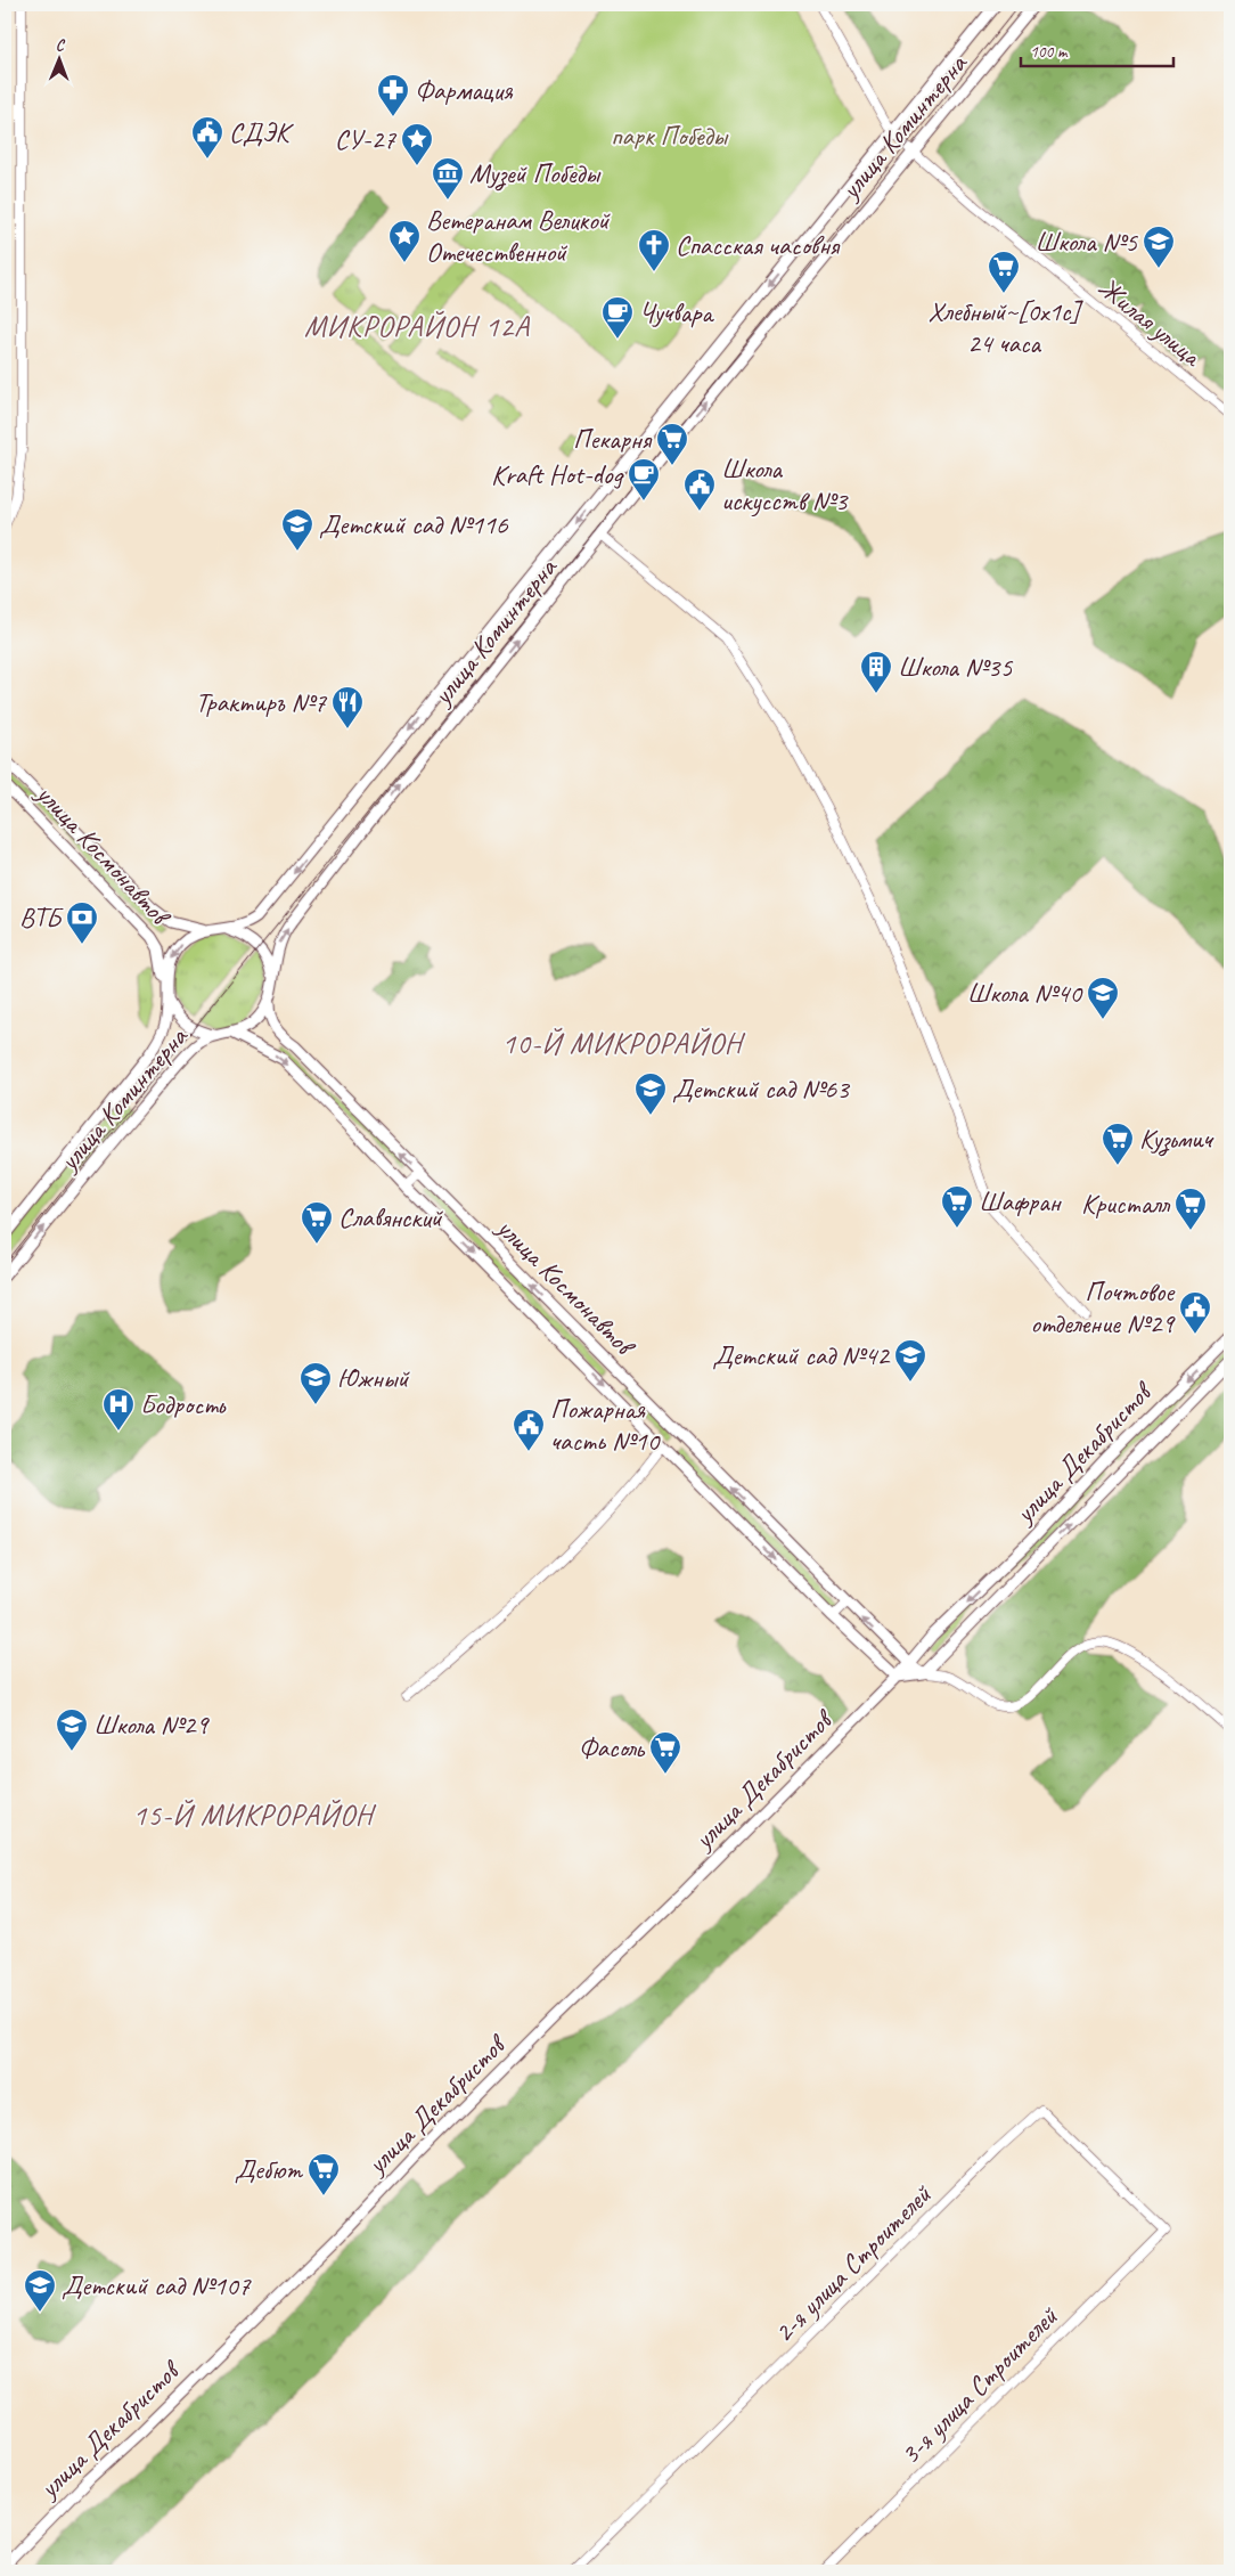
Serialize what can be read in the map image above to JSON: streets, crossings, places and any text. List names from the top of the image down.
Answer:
{
  "streets": {
    "street": [
      "улица Коминтерна",
      "Жилая улица",
      "улица Космонавтов",
      "улица Декабристов",
      "2-я улица Строителей",
      "3-я улица Строителей"
    ]
  },
  "crossings": [
    ["улица Коминтерна", "Жилая улица"],
    ["улица Коминтерна", "улица Космонавтов"],
    ["улица Космонавтов", "улица Декабристов"],
    ["2-я улица Строителей", "3-я улица Строителей"]
  ],
  "districts": ["МИКРОРАЙОН 12А", "10-Й МИКРОРАЙОН", "15-Й МИКРОРАЙОН"],
  "parks": ["парк Победы"],
  "places": {
    "pharmacy": ["Фармация"],
    "public building": [
      "СДЭК",
      "Школа искусств №3",
      "Почтовое отделение №29",
      "Пожарная часть №10"
    ],
    "place": ["СУ-27", "Ветеранам Великой Отечественной"],
    "museum": ["Музей Победы"],
    "school or university": [
      "Школа №5",
      "Детский сад №116",
      "Школа №40",
      "Детский сад №63",
      "Детский сад №42",
      "Южный",
      "Школа №29",
      "Детский сад №107"
    ],
    "church": ["Спасская часовня"],
    "supermarket": [
      "Хлебный~[0x1c] 24 часа",
      "Пекарня",
      "Кузьмич",
      "Шафран",
      "Кристалл",
      "Славянский",
      "Фасоль",
      "Дебют"
    ],
    "cafe": ["Чучвара", "Kraft Hot-dog"],
    "building": ["Школа №35"],
    "restaurant": ["Трактиръ №7"],
    "bank": ["ВТБ"],
    "hospital": ["Бодрость"]
  },
  "scale_bar": "100 m",
  "north": "top"
}
